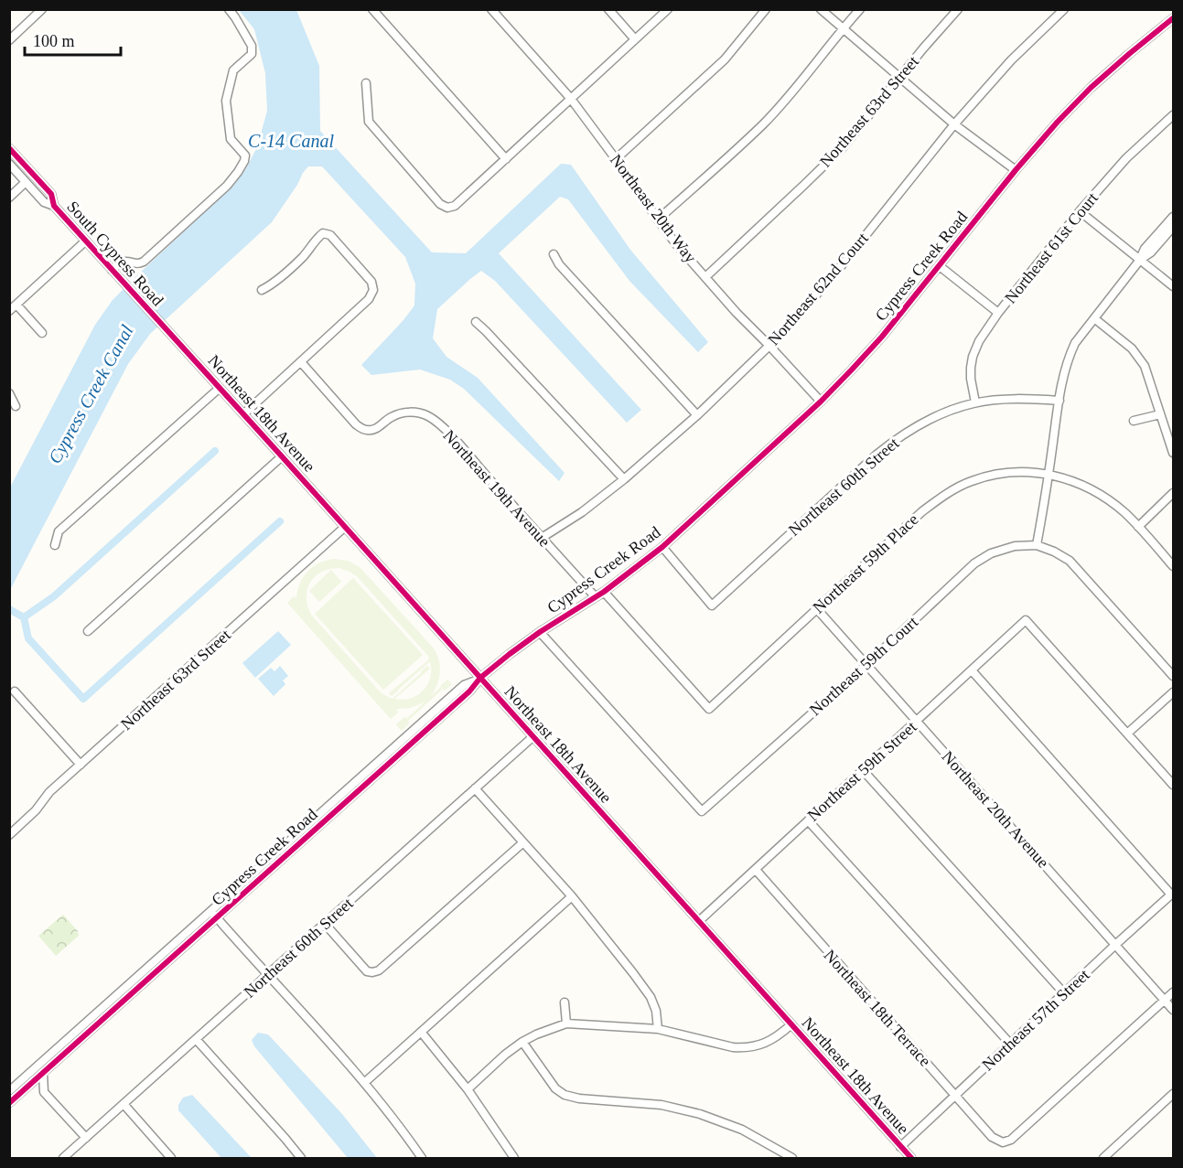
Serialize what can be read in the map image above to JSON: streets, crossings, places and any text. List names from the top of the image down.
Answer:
{
  "streets": {
    "street": [
      "Northeast 63rd Street",
      "Northeast 20th Way",
      "Northeast 61st Court",
      "South Cypress Road",
      "Cypress Creek Road",
      "Northeast 62nd Court",
      "Northeast 18th Avenue",
      "Northeast 60th Street",
      "Northeast 19th Avenue",
      "Northeast 59th Place",
      "Northeast 59th Court",
      "Northeast 59th Street",
      "Northeast 20th Avenue",
      "Northeast 18th Terrace",
      "Northeast 57th Street"
    ]
  },
  "crossings": [
    ["Northeast 63rd Street", "Northeast 20th Way"],
    ["Northeast 63rd Street", "Northeast 18th Avenue"],
    ["Northeast 20th Way", "Cypress Creek Road"],
    ["Northeast 20th Way", "Northeast 62nd Court"],
    ["Northeast 61st Court", "Northeast 60th Street"],
    ["South Cypress Road", "Northeast 18th Avenue"],
    ["Cypress Creek Road", "Northeast 18th Avenue"],
    ["Cypress Creek Road", "Northeast 60th Street"],
    ["Cypress Creek Road", "Northeast 19th Avenue"],
    ["Cypress Creek Road", "Northeast 59th Place"],
    ["Cypress Creek Road", "Northeast 59th Court"],
    ["Northeast 62nd Court", "Northeast 19th Avenue"],
    ["Northeast 18th Avenue", "Northeast 60th Street"],
    ["Northeast 18th Avenue", "Northeast 59th Street"],
    ["Northeast 18th Avenue", "Northeast 57th Street"],
    ["Northeast 59th Place", "Northeast 20th Avenue"],
    ["Northeast 59th Court", "Northeast 20th Avenue"],
    ["Northeast 59th Street", "Northeast 20th Avenue"],
    ["Northeast 59th Street", "Northeast 18th Terrace"],
    ["Northeast 59th Street", "Northeast 57th Street"],
    ["Northeast 20th Avenue", "Northeast 18th Terrace"],
    ["Northeast 20th Avenue", "Northeast 57th Street"],
    ["Northeast 18th Terrace", "Northeast 57th Street"]
  ],
  "water": ["C-14 Canal", "Cypress Creek Canal"],
  "scale_bar": "100 m"
}
